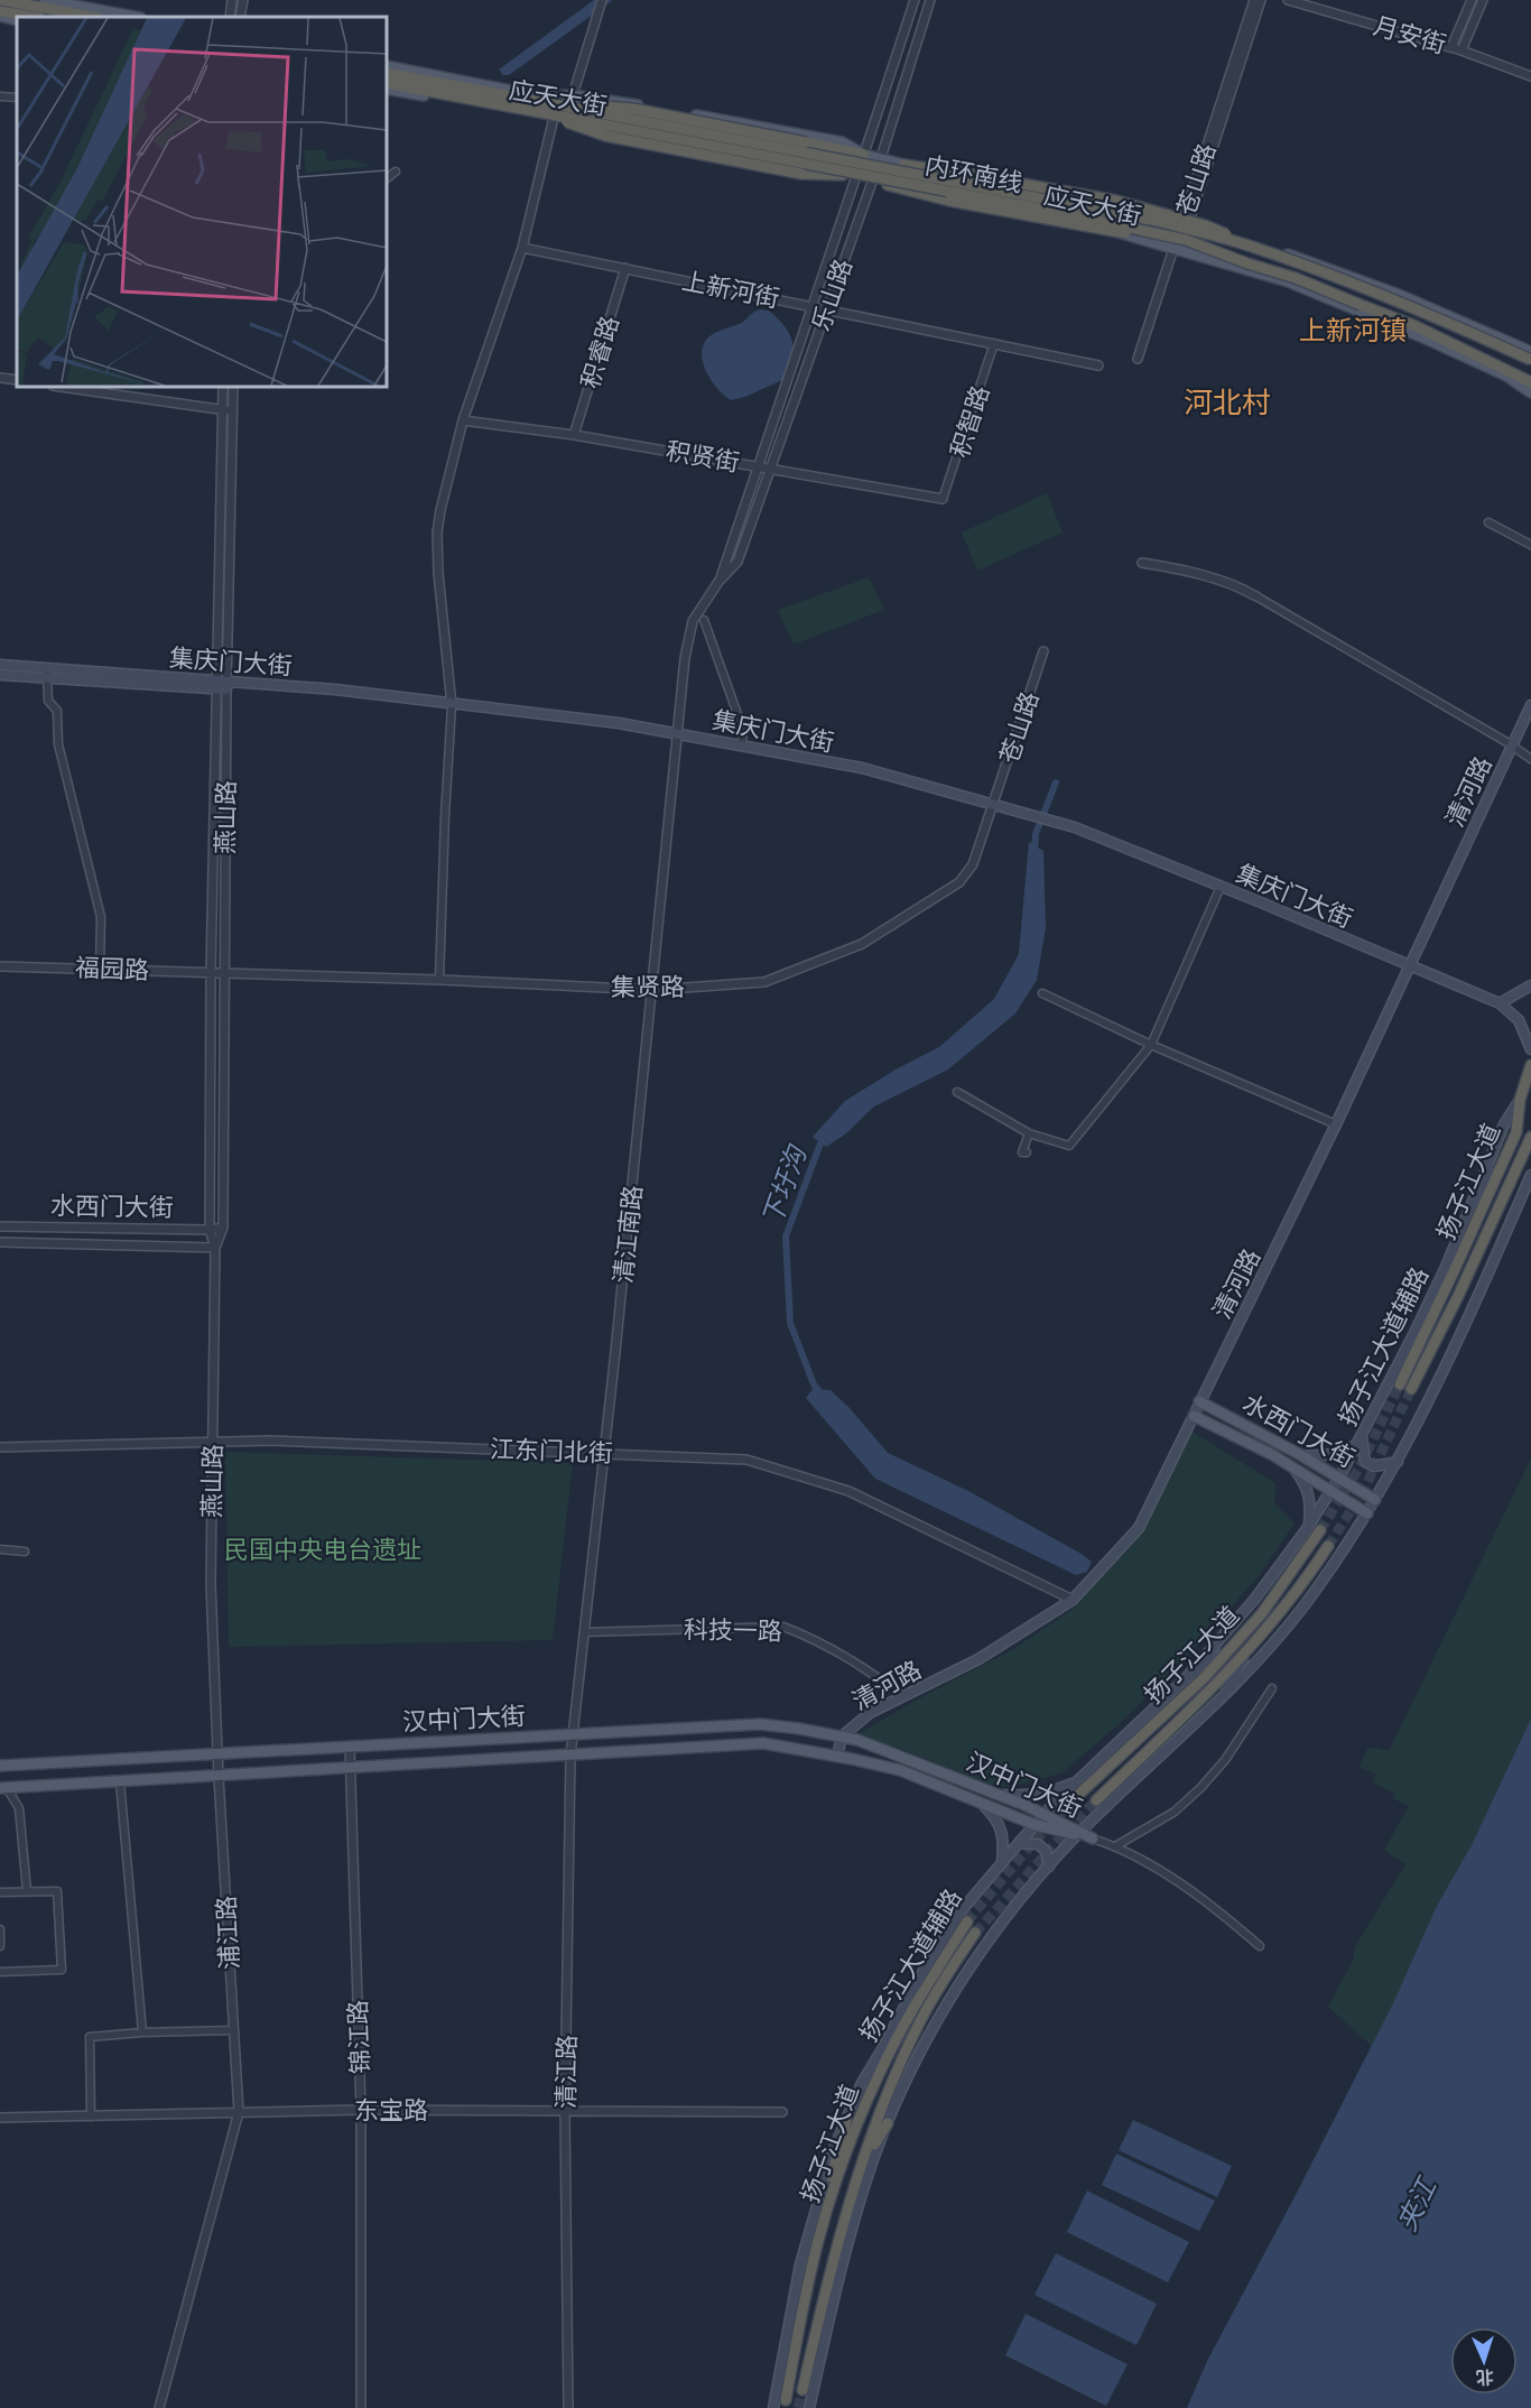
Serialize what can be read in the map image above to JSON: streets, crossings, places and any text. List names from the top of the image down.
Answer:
{
  "streets": {
    "highway": ["内环南线", "扬子江大道"],
    "main road": [
      "应天大街",
      "集庆门大街",
      "清河路",
      "水西门大街",
      "扬子江大道辅路",
      "汉中门大街"
    ],
    "street": [
      "月安街",
      "苍山路",
      "上新河街",
      "乐山路",
      "积睿路",
      "积智路",
      "积贤街",
      "燕山路",
      "福园路",
      "集贤路",
      "清江南路",
      "江东门北街",
      "科技一路",
      "浦江路",
      "锦江路",
      "清江路",
      "东宝路"
    ]
  },
  "crossings": [
    ["应天大街", "内环南线"],
    ["应天大街", "苍山路"],
    ["应天大街", "乐山路"],
    ["苍山路", "集庆门大街"],
    ["苍山路", "集贤路"],
    ["上新河街", "乐山路"],
    ["上新河街", "积睿路"],
    ["上新河街", "积智路"],
    ["乐山路", "积贤街"],
    ["乐山路", "集庆门大街"],
    ["乐山路", "清江南路"],
    ["积睿路", "积贤街"],
    ["积智路", "积贤街"],
    ["集庆门大街", "清河路"],
    ["集庆门大街", "燕山路"],
    ["集庆门大街", "集贤路"],
    ["集庆门大街", "清江南路"],
    ["清河路", "水西门大街"],
    ["清河路", "江东门北街"],
    ["清河路", "科技一路"],
    ["清河路", "汉中门大街"],
    ["燕山路", "福园路"],
    ["燕山路", "集贤路"],
    ["燕山路", "水西门大街"],
    ["燕山路", "江东门北街"],
    ["燕山路", "汉中门大街"],
    ["燕山路", "浦江路"],
    ["福园路", "集贤路"],
    ["集贤路", "清江南路"],
    ["扬子江大道", "扬子江大道辅路"],
    ["水西门大街", "扬子江大道辅路"],
    ["清江南路", "江东门北街"],
    ["清江南路", "科技一路"],
    ["清江南路", "汉中门大街"],
    ["清江南路", "清江路"],
    ["扬子江大道辅路", "汉中门大街"],
    ["汉中门大街", "浦江路"],
    ["汉中门大街", "锦江路"],
    ["汉中门大街", "清江路"],
    ["浦江路", "东宝路"],
    ["锦江路", "东宝路"],
    ["清江路", "东宝路"]
  ],
  "districts": ["上新河镇", "河北村"],
  "water": ["下圩沟", "夹江"],
  "parks": ["民国中央电台遗址"],
  "north": "bottom"
}
